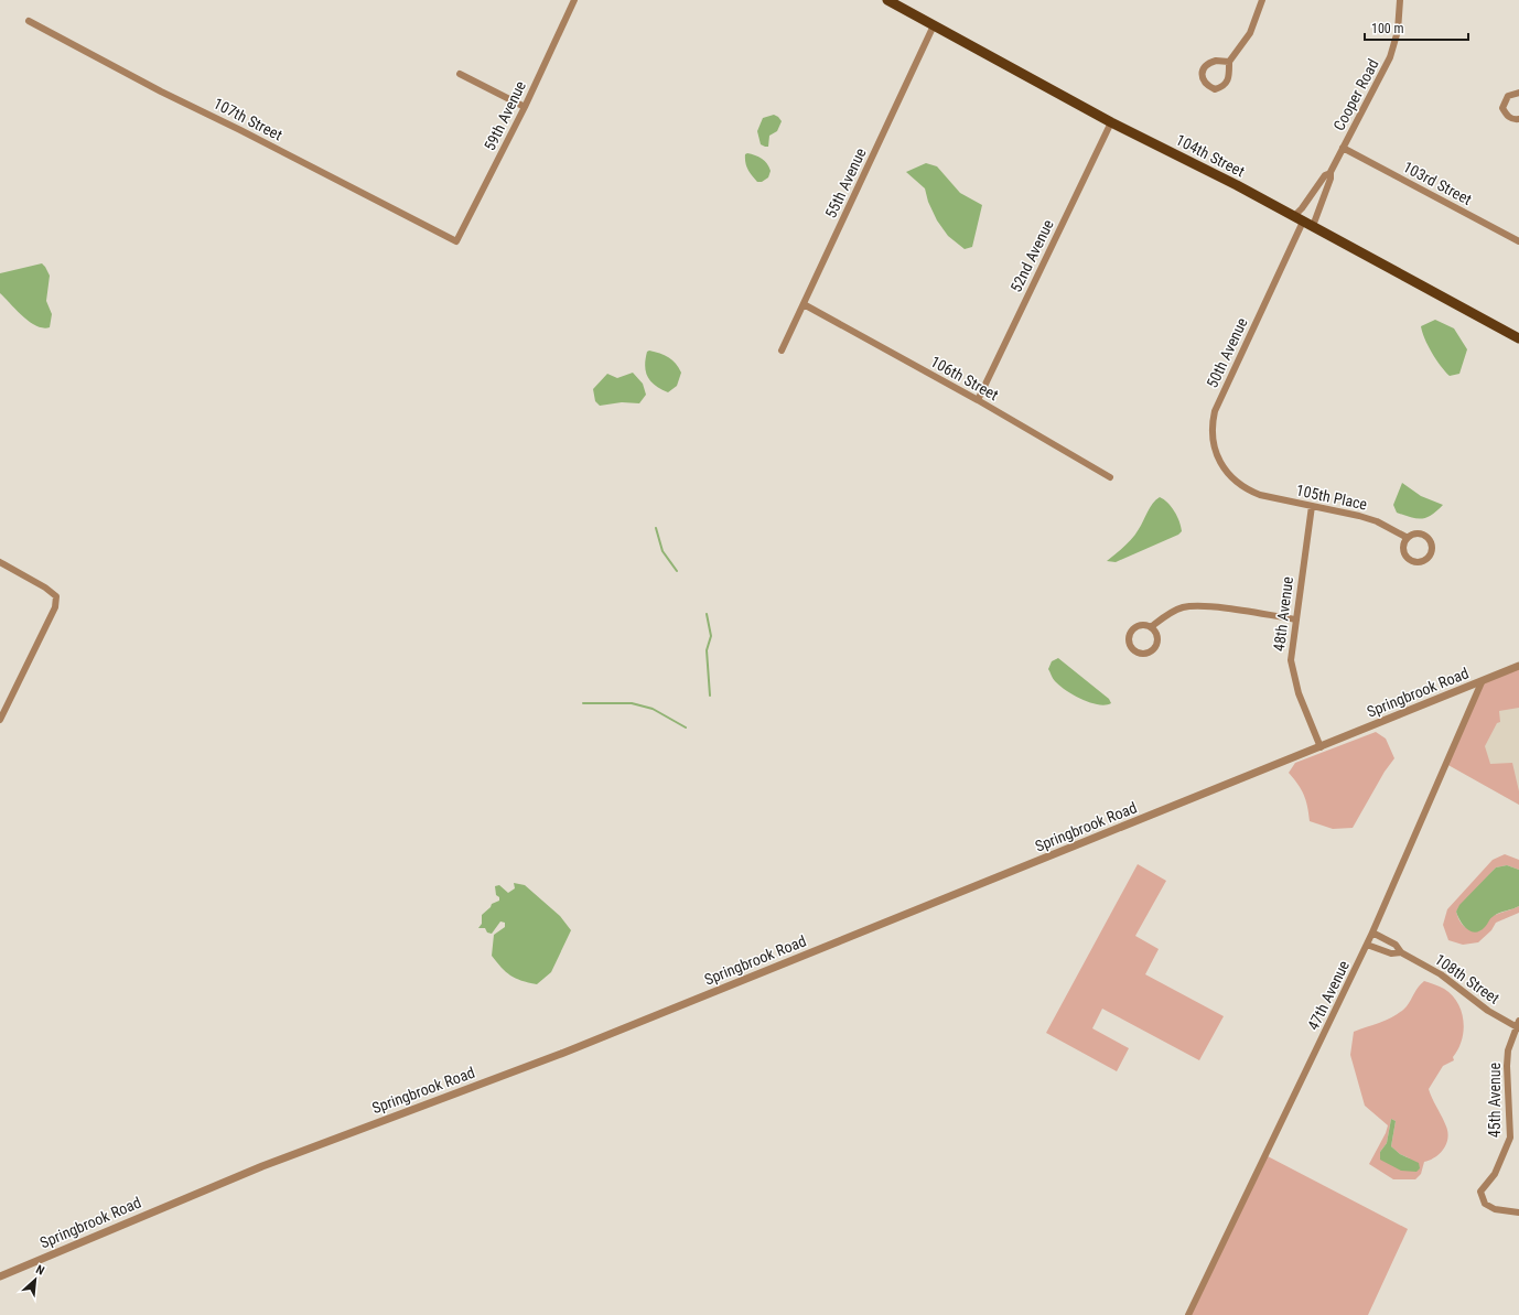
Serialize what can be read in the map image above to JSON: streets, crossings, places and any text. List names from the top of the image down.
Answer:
{
  "streets": {
    "main road": ["104th Street"],
    "street": [
      "Cooper Road",
      "59th Avenue",
      "107th Street",
      "55th Avenue",
      "103rd Street",
      "52nd Avenue",
      "50th Avenue",
      "106th Street",
      "105th Place",
      "48th Avenue",
      "Springbrook Road",
      "108th Street",
      "47th Avenue",
      "45th Avenue"
    ]
  },
  "crossings": [
    ["Cooper Road", "104th Street"],
    ["Cooper Road", "103rd Street"],
    ["Cooper Road", "50th Avenue"],
    ["59th Avenue", "107th Street"],
    ["104th Street", "55th Avenue"],
    ["104th Street", "52nd Avenue"],
    ["104th Street", "50th Avenue"],
    ["55th Avenue", "106th Street"],
    ["52nd Avenue", "106th Street"],
    ["50th Avenue", "105th Place"],
    ["105th Place", "48th Avenue"],
    ["48th Avenue", "Springbrook Road"],
    ["Springbrook Road", "47th Avenue"],
    ["108th Street", "47th Avenue"],
    ["108th Street", "45th Avenue"]
  ],
  "scale_bar": "100 m",
  "north": "top right"
}
